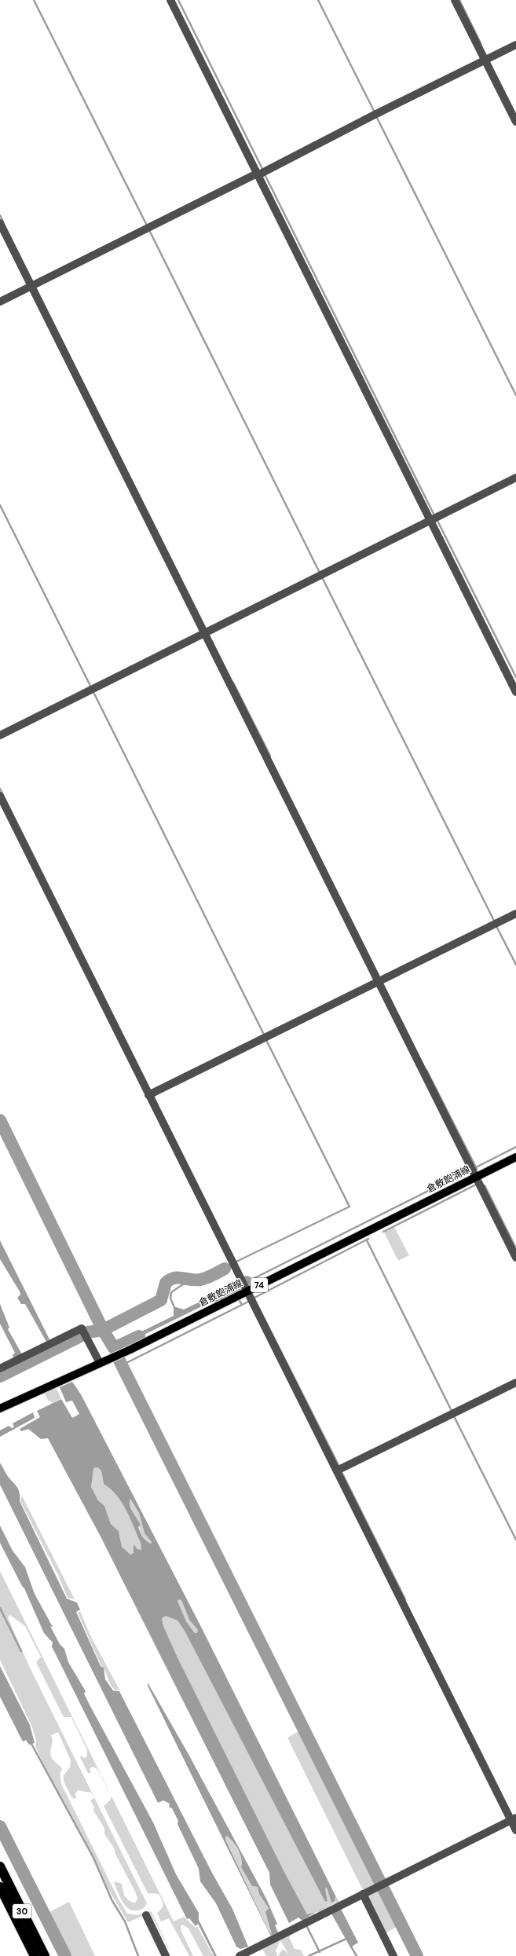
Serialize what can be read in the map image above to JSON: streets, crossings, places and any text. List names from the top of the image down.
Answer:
{
  "streets": {
    "highway": ["30"],
    "main road": ["倉敷飽浦線", "74"]
  }
}
